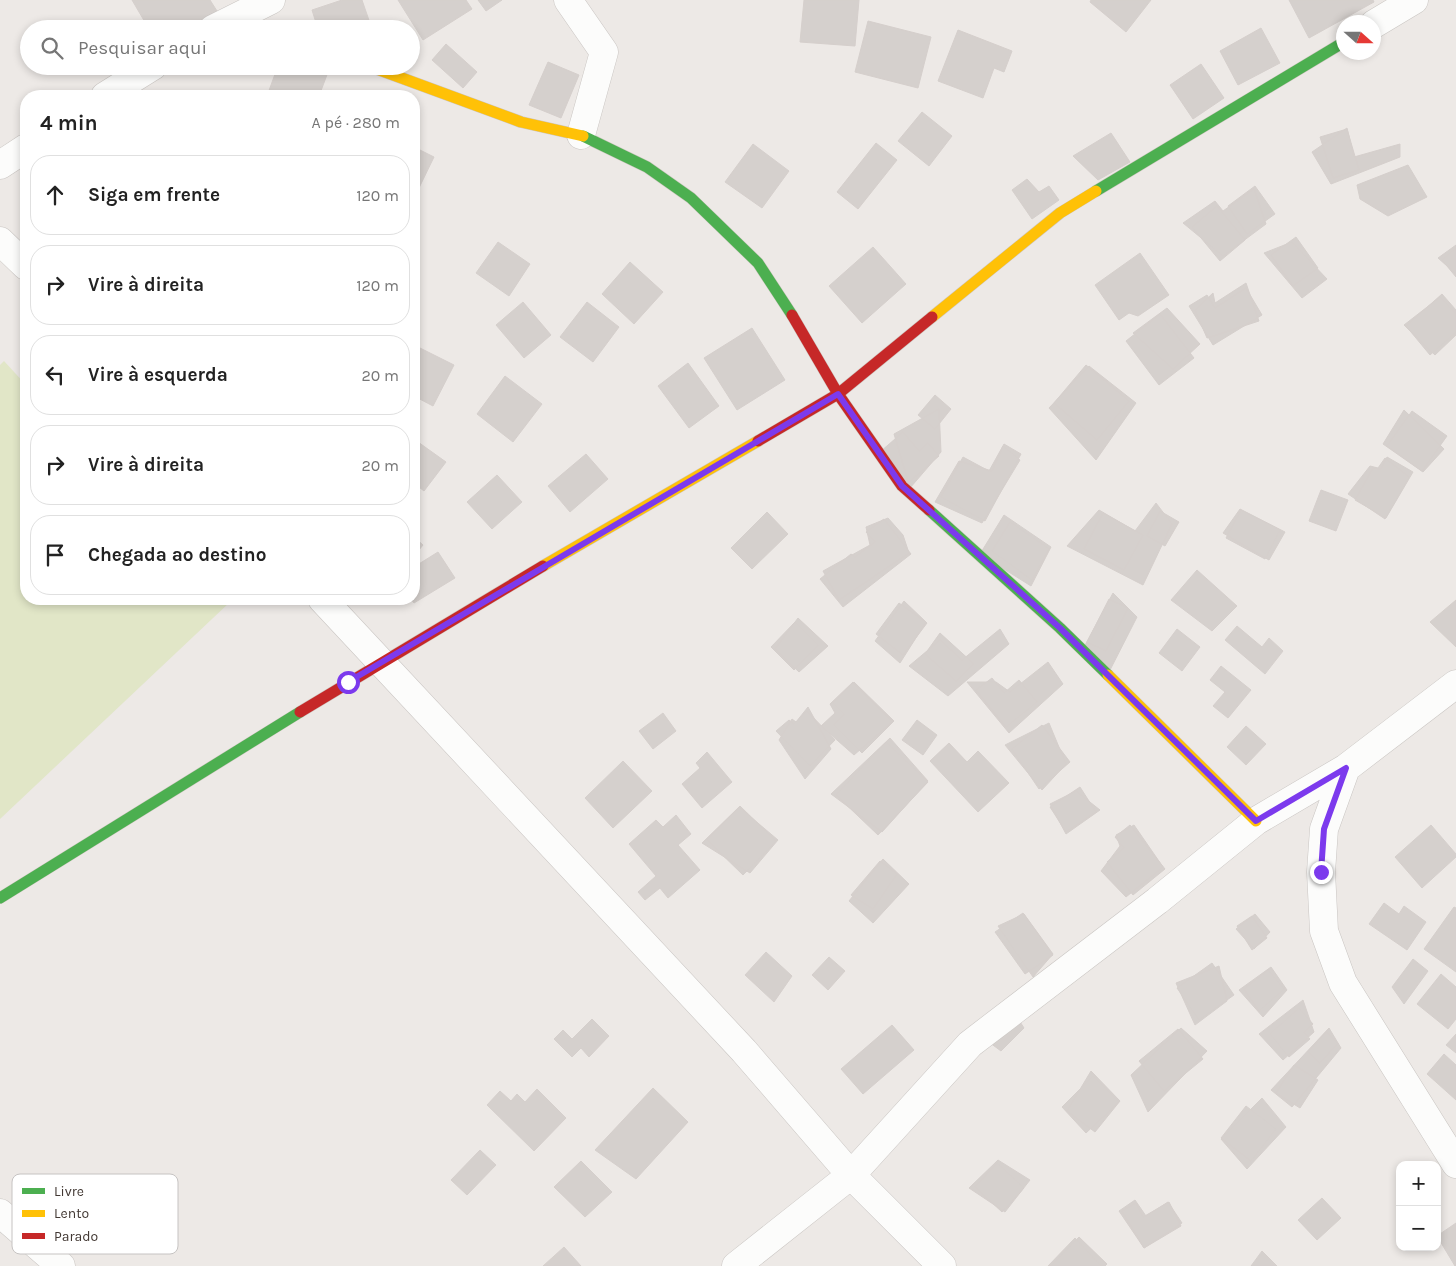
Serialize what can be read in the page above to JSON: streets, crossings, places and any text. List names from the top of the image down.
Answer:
{
  "legend": ["Livre", "Lento", "Parado"],
  "north": "right",
  "page": {
    "search": "Pesquisar aqui",
    "heading": ["4 min", "A pé · 280 m"],
    "list": [
      ["Siga em frente", "120 m"],
      ["Vire à direita", "120 m"],
      ["Vire à esquerda", "20 m"],
      ["Vire à direita", "20 m"],
      "Chegada ao destino"
    ],
    "map_buttons": ["+", "−"]
  }
}
